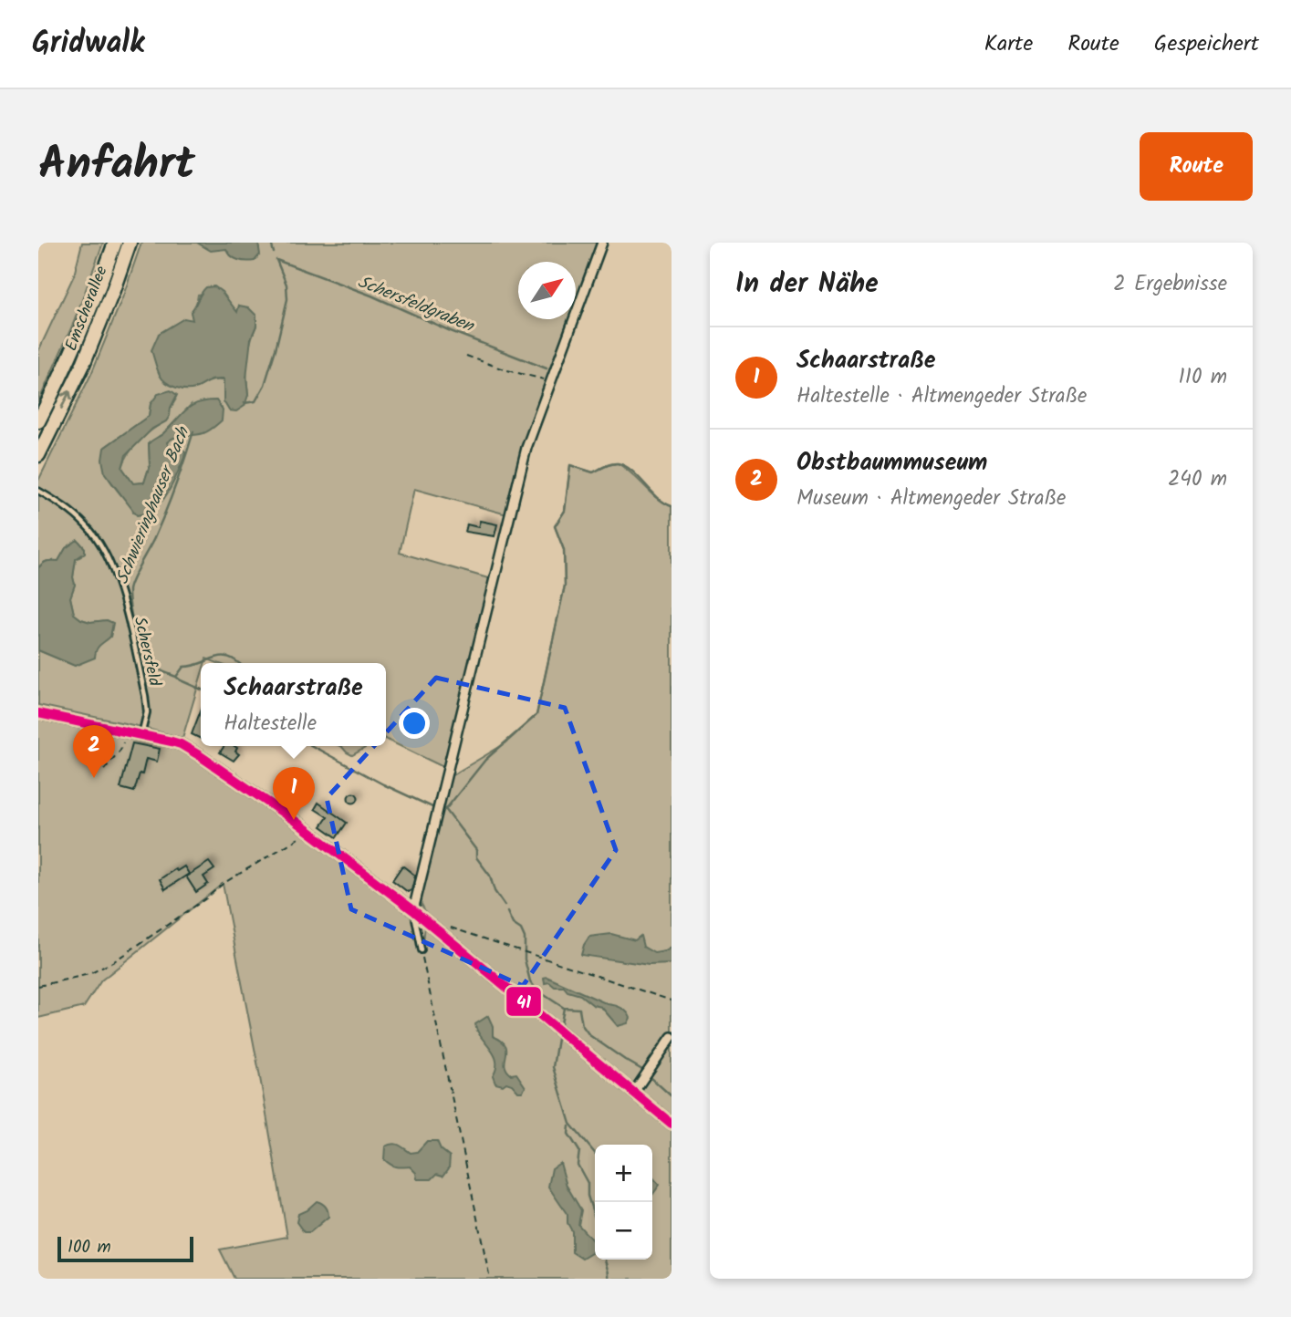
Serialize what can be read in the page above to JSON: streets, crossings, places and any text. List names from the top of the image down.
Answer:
{
  "streets": {
    "main road": ["Emscherallee"],
    "lane": ["Schersfeld"]
  },
  "water": ["Schersfeldgraben", "Schwieringhauser Bach"],
  "lines": ["transit line 41"],
  "scale_bar": "100 m",
  "north": "top right",
  "page": {
    "header": "Gridwalk",
    "nav": ["Karte", "Route", "Gespeichert"],
    "title": "Anfahrt",
    "buttons": "Route",
    "heading": ["In der Nähe", "2 Ergebnisse"],
    "list": [
      {
        "mark": "1",
        "name": "Schaarstraße",
        "note": "Haltestelle · Altmengeder Straße",
        "value": "110 m"
      },
      {
        "mark": "2",
        "name": "Obstbaummuseum",
        "note": "Museum · Altmengeder Straße",
        "value": "240 m"
      }
    ],
    "popup": ["Schaarstraße", "Haltestelle"],
    "pins": ["2", "1"],
    "map_buttons": ["+", "−"],
    "scale": "100 m"
  }
}
